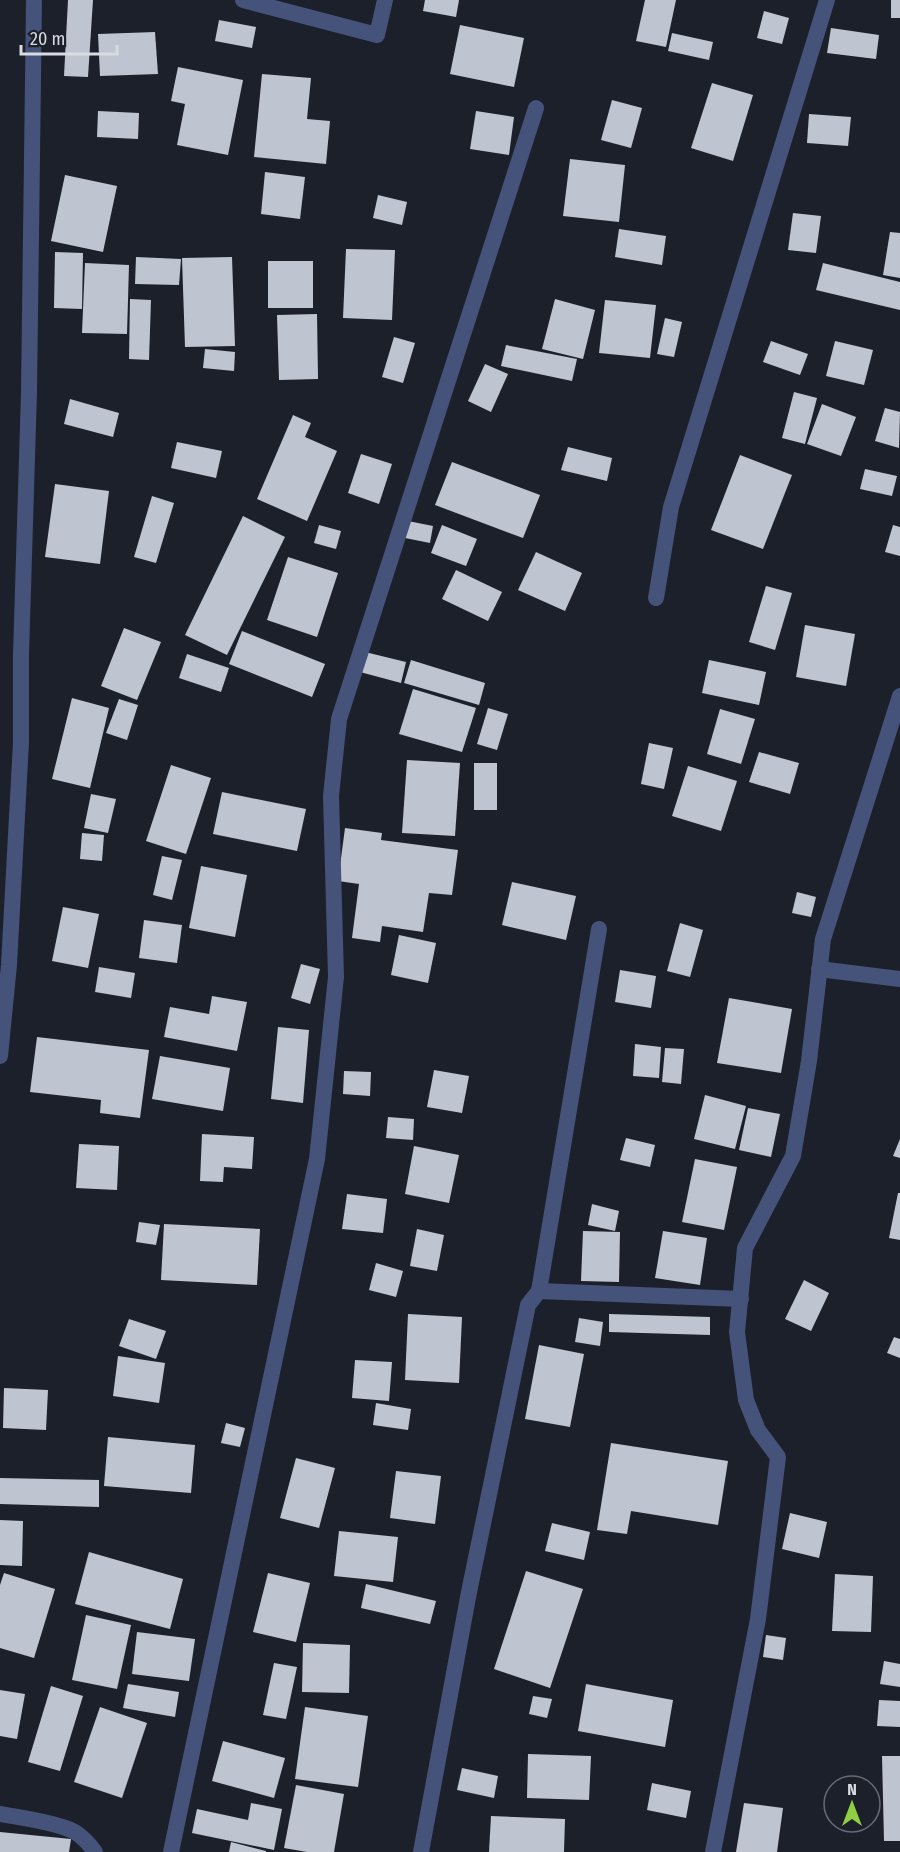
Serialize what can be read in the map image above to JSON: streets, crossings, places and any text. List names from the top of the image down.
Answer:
{
  "scale_bar": "20 m",
  "north": "top"
}
